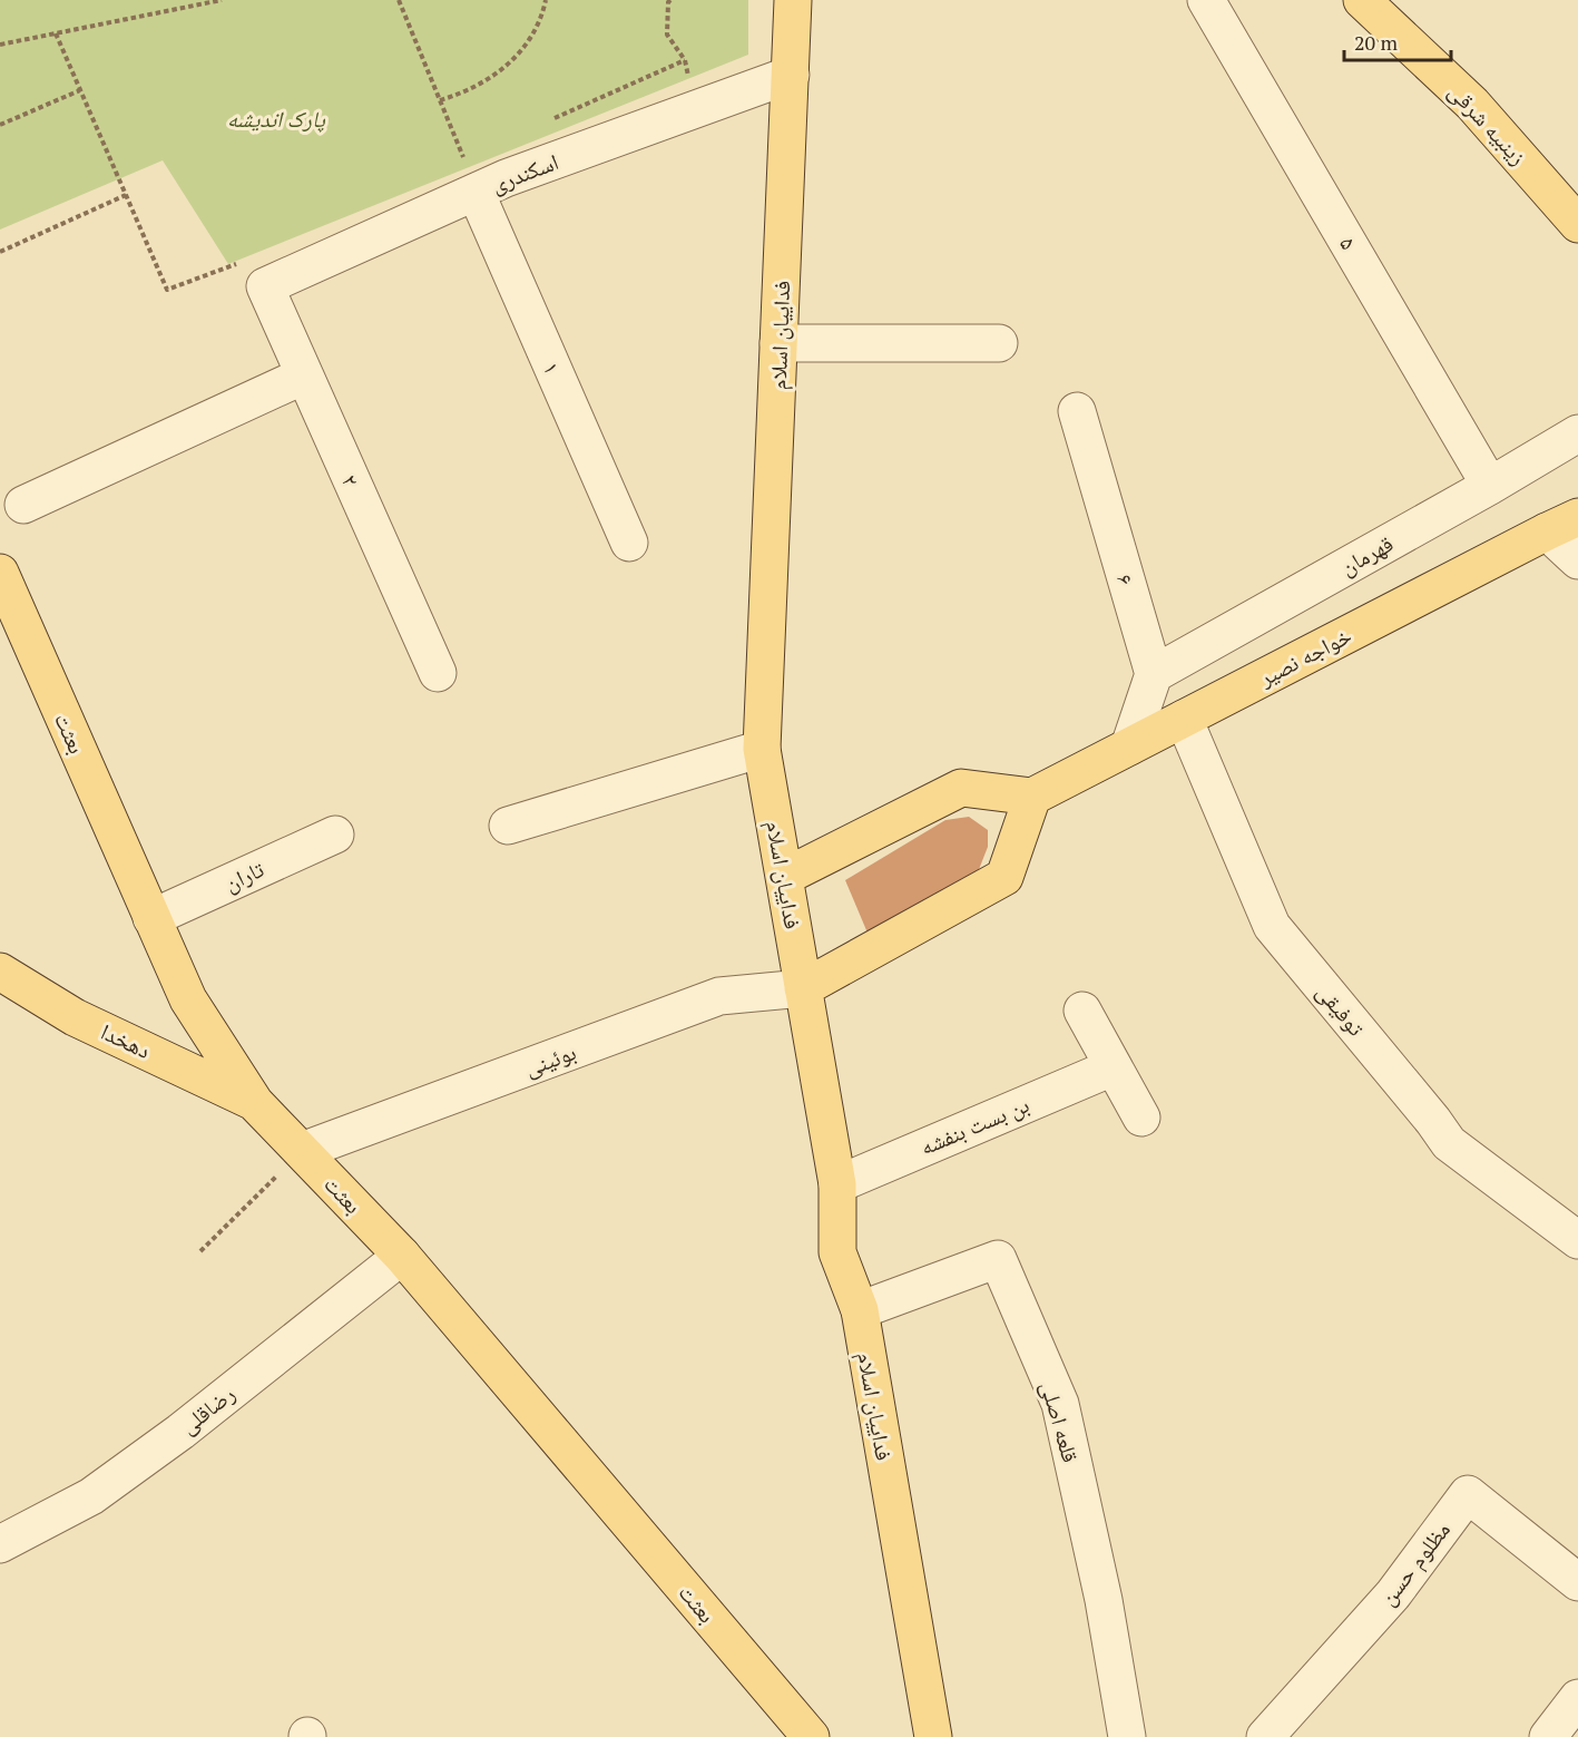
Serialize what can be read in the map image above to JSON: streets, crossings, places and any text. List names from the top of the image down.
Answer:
{
  "streets": {
    "main road": [
      "زینبیه شرقی",
      "فداییان اسلام",
      "خواجه نصیر",
      "بعثت",
      "دهخدا"
    ],
    "street": [
      "اسکندری",
      "۵",
      "۱",
      "۲",
      "قهرمان",
      "۶",
      "تاران",
      "توفیقی",
      "بوئینی",
      "بن بست بنفشه",
      "رضاقلی",
      "قلعه اصلی",
      "مظلوم حسن"
    ]
  },
  "crossings": [
    ["اسکندری", "فداییان اسلام"],
    ["اسکندری", "۱"],
    ["اسکندری", "۲"],
    ["۵", "قهرمان"],
    ["فداییان اسلام", "بوئینی"],
    ["فداییان اسلام", "بن بست بنفشه"],
    ["فداییان اسلام", "قلعه اصلی"],
    ["قهرمان", "۶"],
    ["خواجه نصیر", "توفیقی"],
    ["بعثت", "تاران"],
    ["بعثت", "دهخدا"],
    ["بعثت", "بوئینی"],
    ["بعثت", "رضاقلی"]
  ],
  "parks": ["پارک اندیشه"],
  "scale_bar": "20 m"
}
